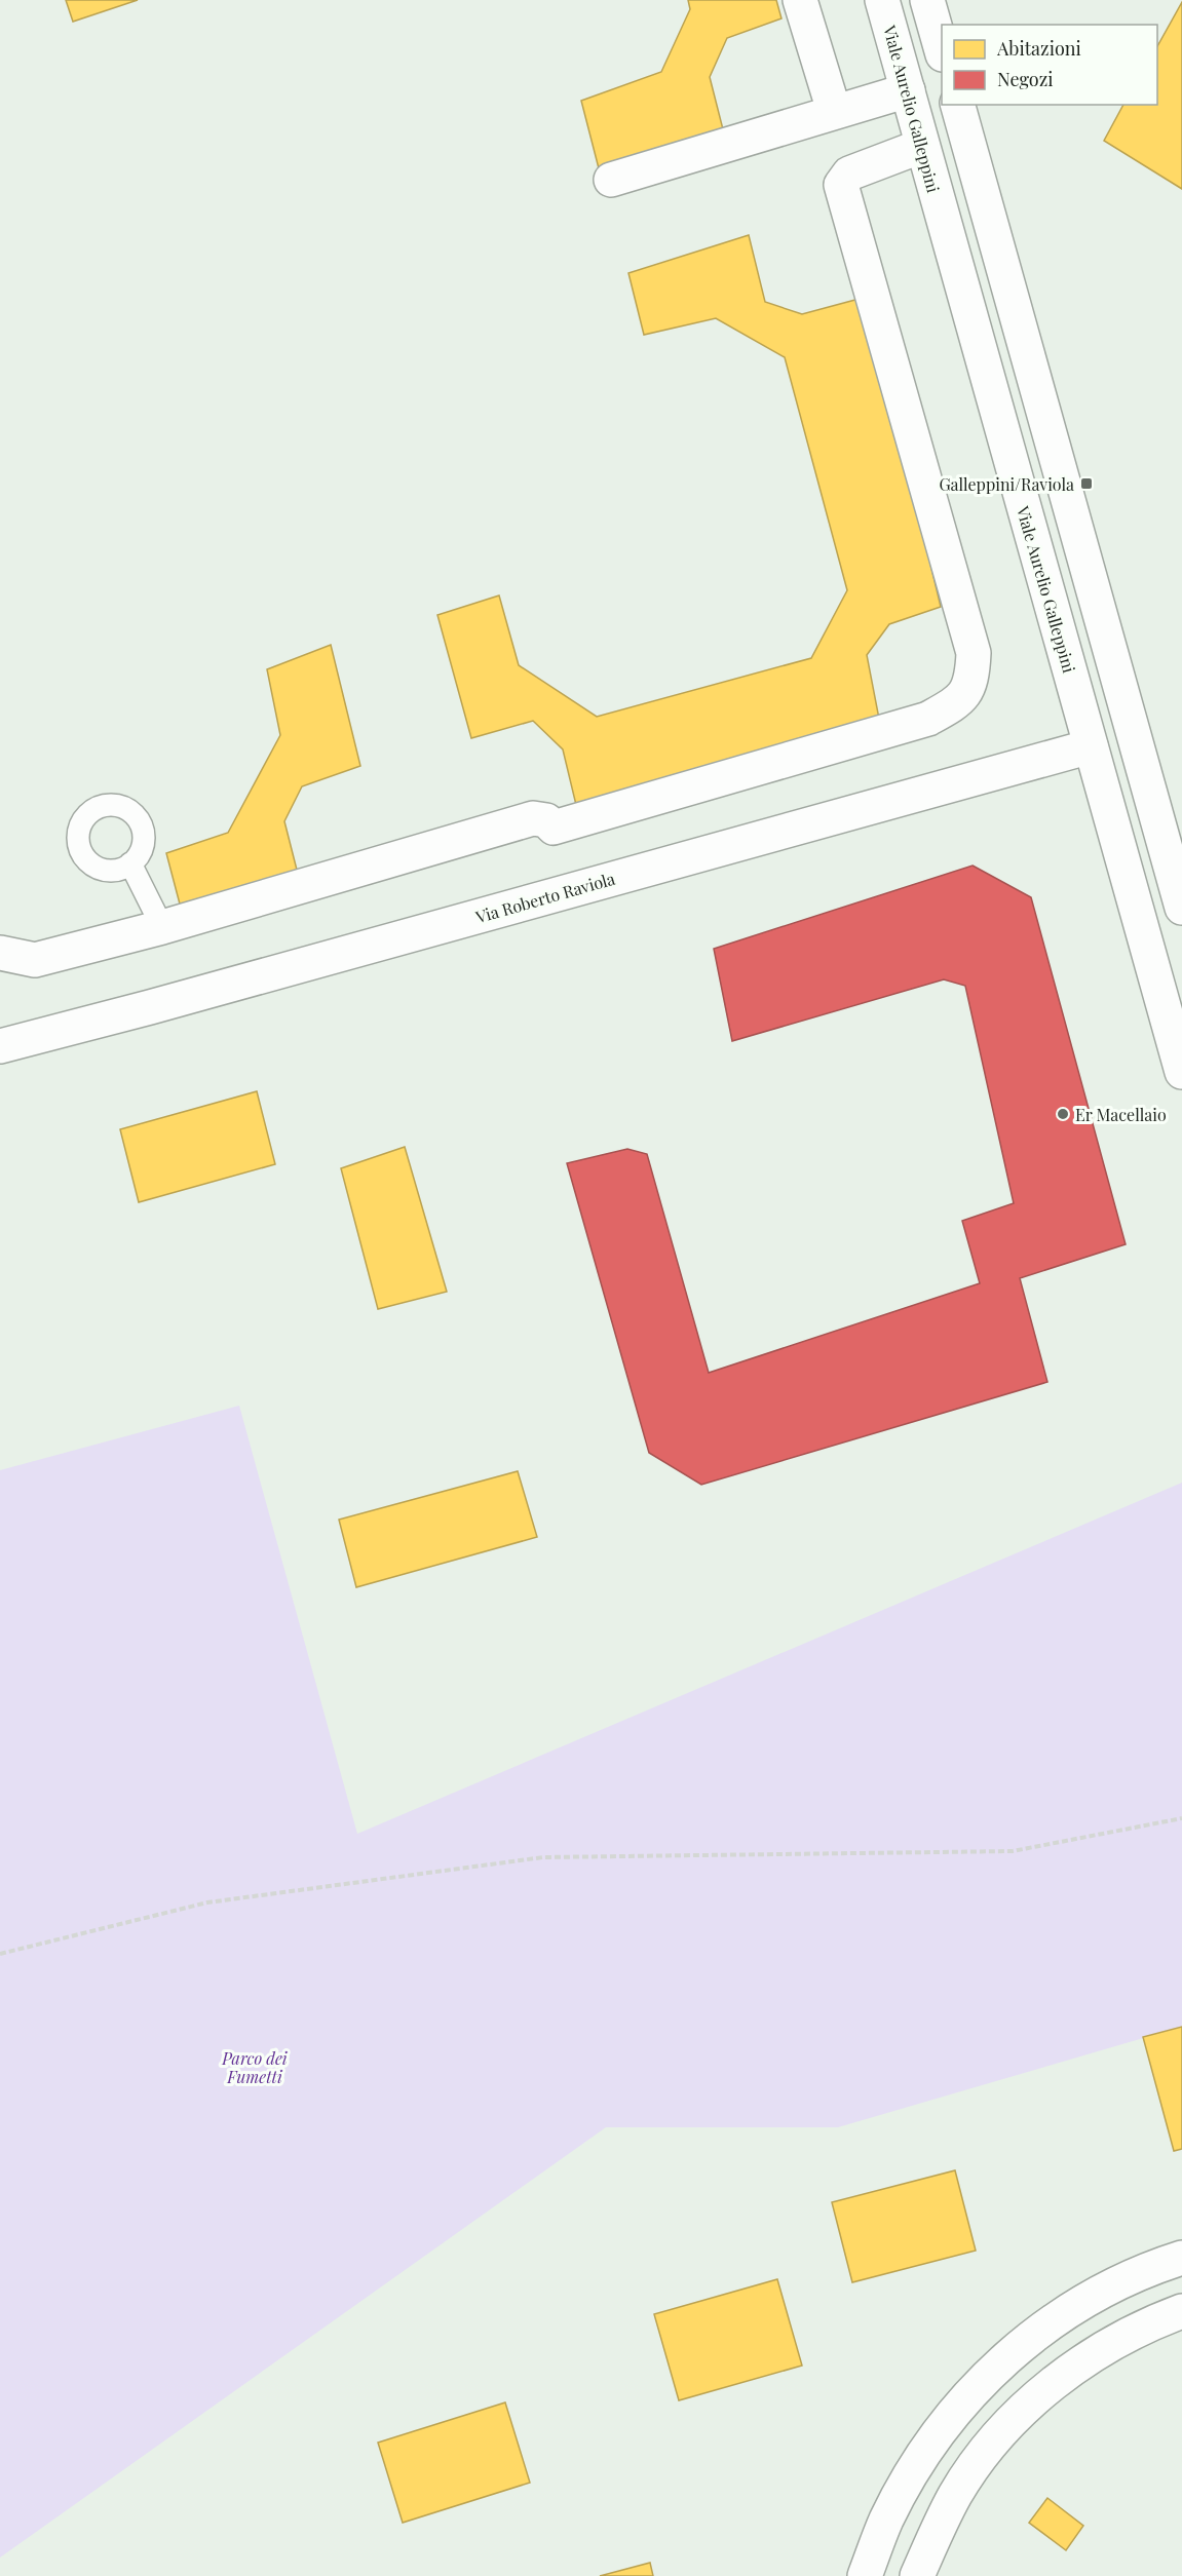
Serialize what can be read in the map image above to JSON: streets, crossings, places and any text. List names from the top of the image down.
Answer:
{
  "streets": {
    "street": ["Viale Aurelio Galleppini", "Via Roberto Raviola"]
  },
  "crossings": [
    ["Viale Aurelio Galleppini", "Via Roberto Raviola"]
  ],
  "parks": ["Parco dei Fumetti"],
  "places": {
    "transit": ["Galleppini/Raviola"],
    "other": ["Er Macellaio"]
  },
  "legend": ["Abitazioni", "Negozi"]
}
